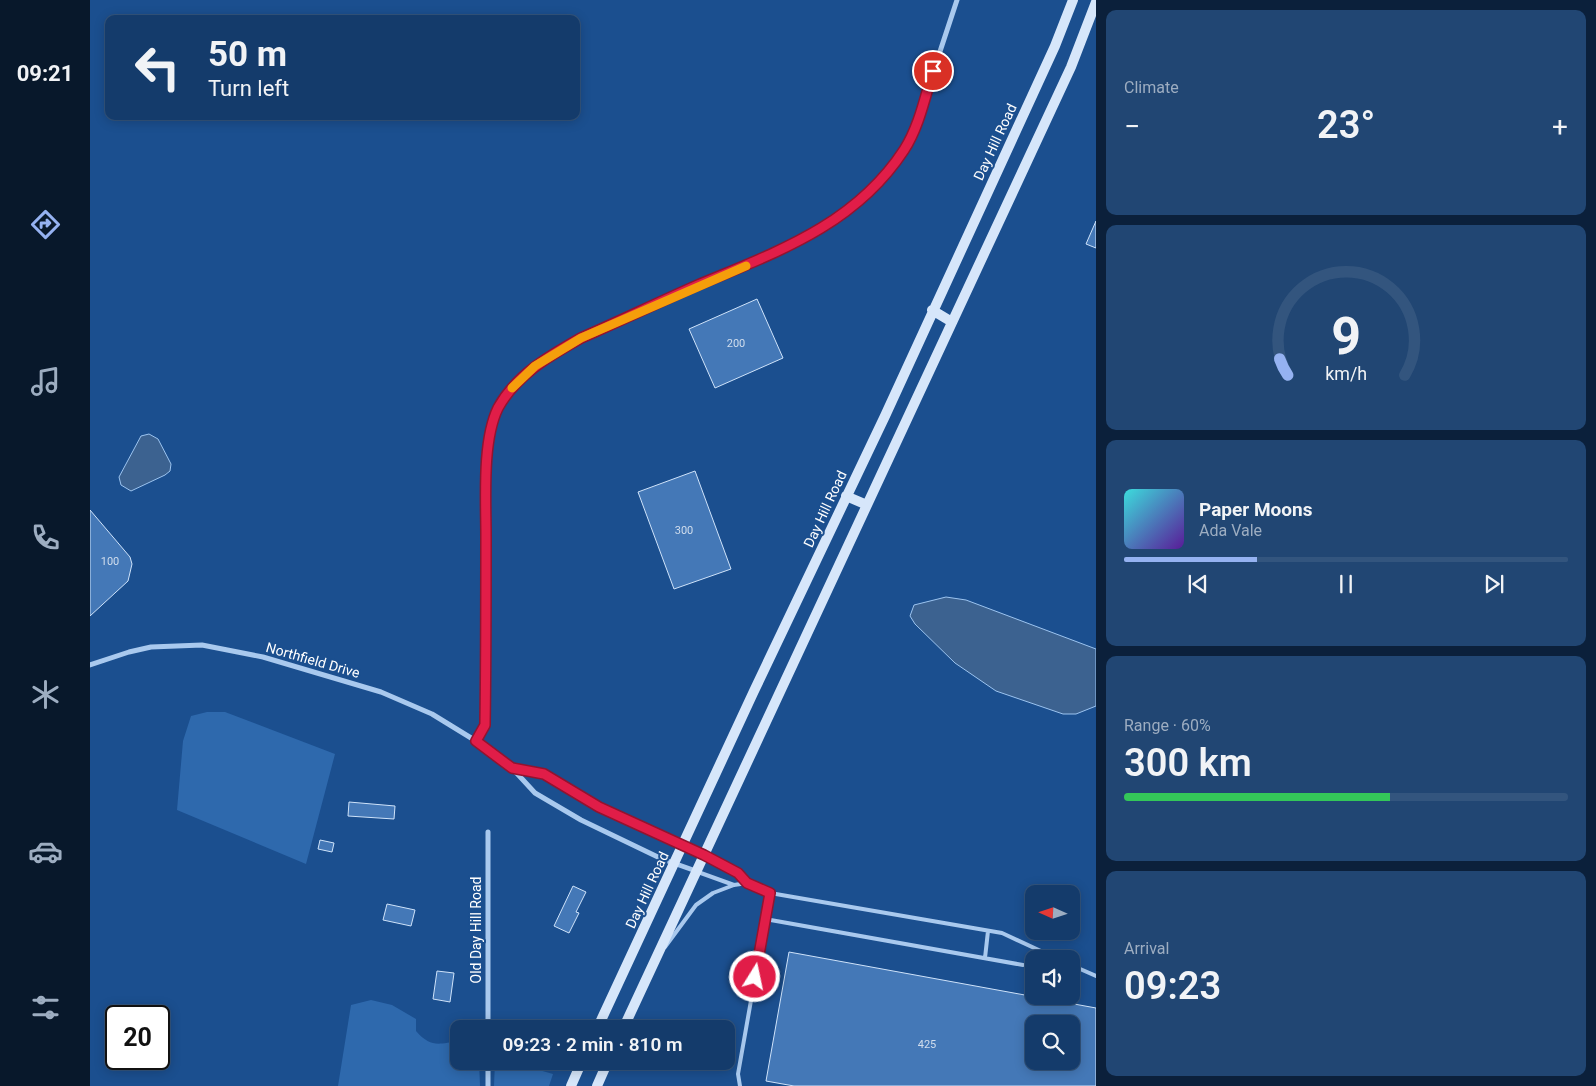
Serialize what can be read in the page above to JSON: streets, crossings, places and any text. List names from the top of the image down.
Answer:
{
  "streets": {
    "main road": ["Day Hill Road"],
    "street": ["Northfield Drive", "Old Day Hill Road"]
  },
  "crossings": [
    ["Day Hill Road", "Northfield Drive"]
  ],
  "house_numbers": [
    "200",
    "300",
    "100",
    "425"
  ],
  "north": "left",
  "page": {
    "tabs": "09:21",
    "tile": [
      "Climate",
      ["Range · 60%", "300 km"],
      ["Arrival", "09:23"]
    ],
    "turn": ["50 m", "Turn left"],
    "heat": ["−", "23°", "+"],
    "song": ["Paper Moons", "Ada Vale"],
    "limit": "20",
    "trip": "09:23 · 2 min · 810 m",
    "gauge": ["9", "km/h"]
  }
}
